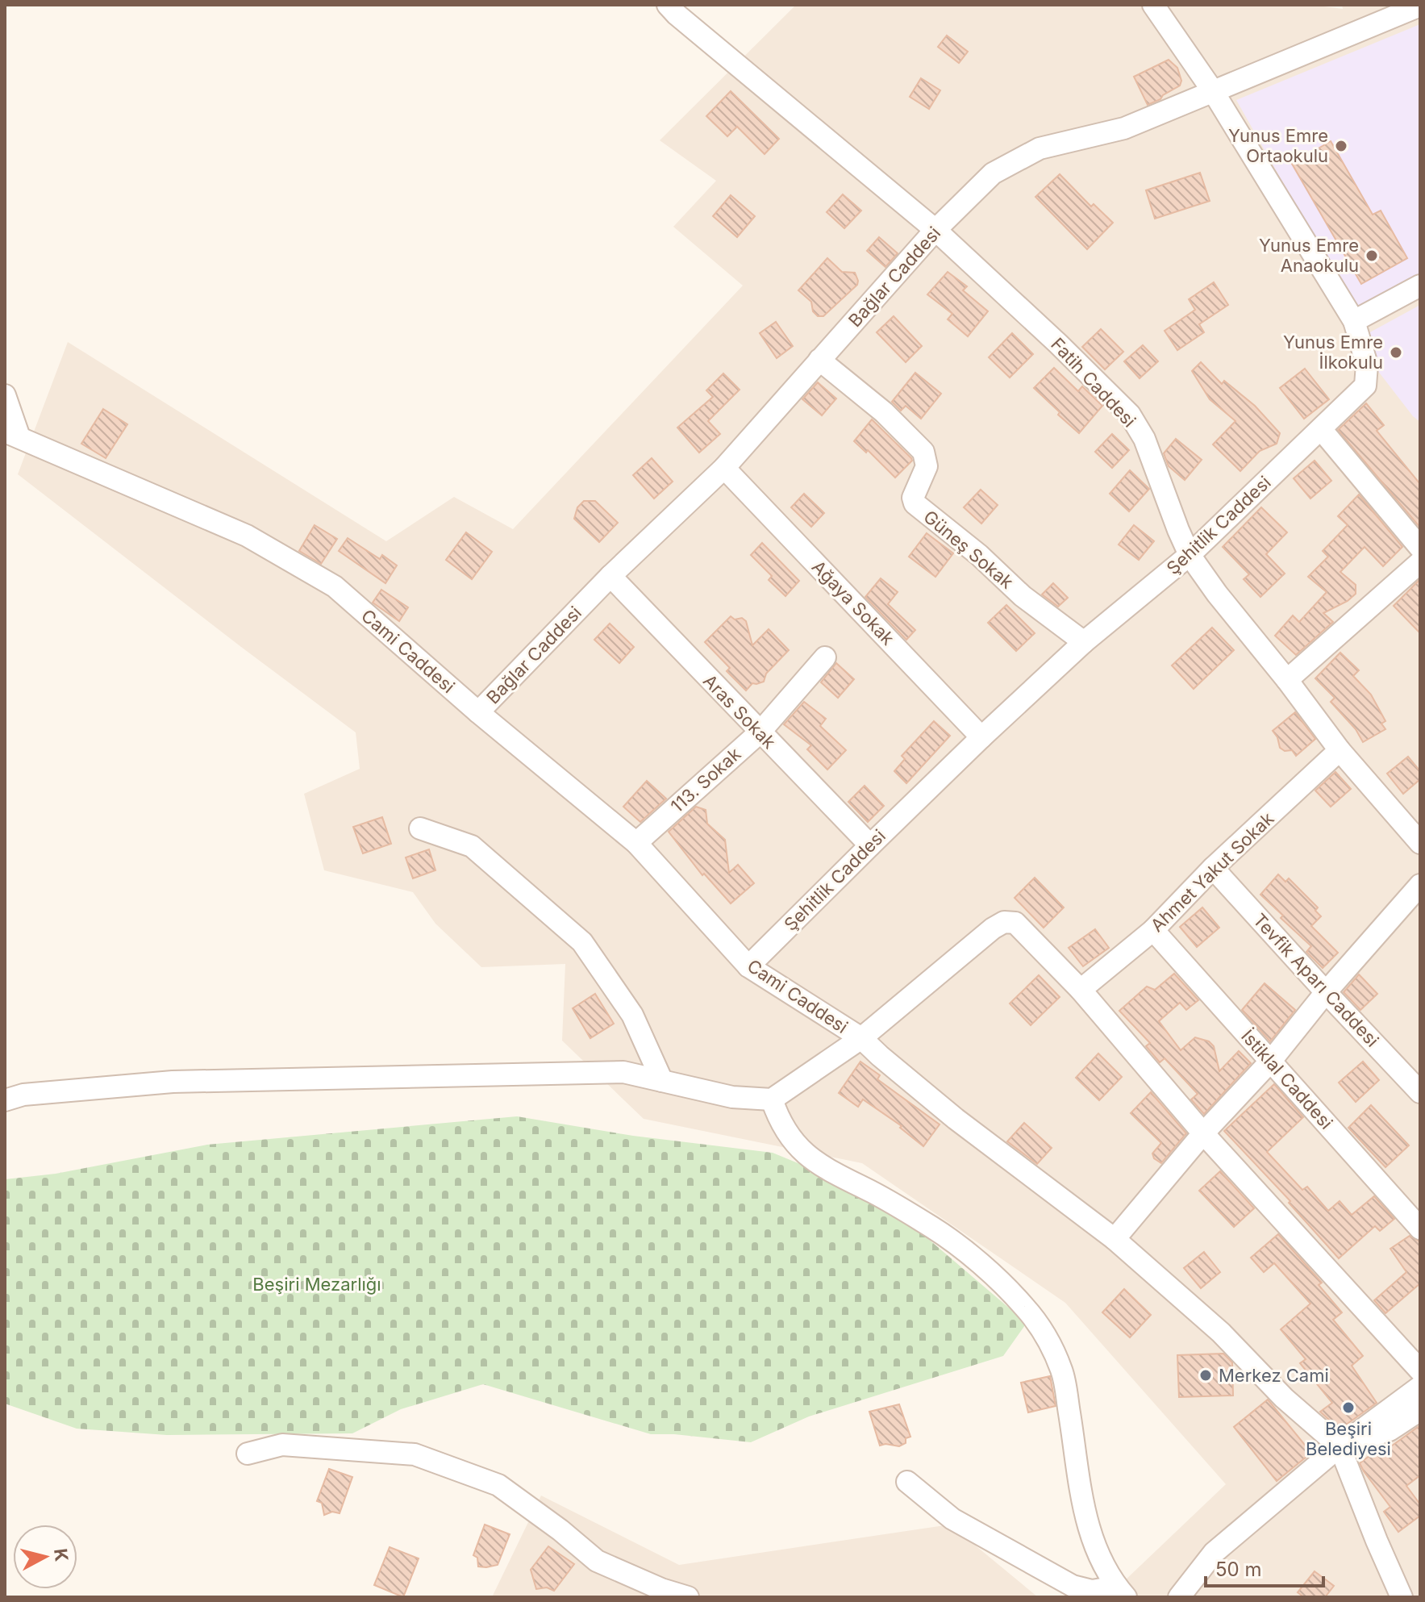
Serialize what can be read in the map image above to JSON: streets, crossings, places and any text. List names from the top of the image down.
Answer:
{
  "streets": {
    "street": [
      "Bağlar Caddesi",
      "Fatih Caddesi",
      "Şehitlik Caddesi",
      "Güneş Sokak",
      "Ağaya Sokak",
      "Cami Caddesi",
      "Aras Sokak",
      "113. Sokak",
      "Ahmet Yakut Sokak",
      "Tevfik Aparı Caddesi",
      "İstiklal Caddesi"
    ]
  },
  "crossings": [
    ["Bağlar Caddesi", "Fatih Caddesi"],
    ["Bağlar Caddesi", "Şehitlik Caddesi"],
    ["Bağlar Caddesi", "Güneş Sokak"],
    ["Bağlar Caddesi", "Ağaya Sokak"],
    ["Bağlar Caddesi", "Cami Caddesi"],
    ["Bağlar Caddesi", "Aras Sokak"],
    ["Fatih Caddesi", "Şehitlik Caddesi"],
    ["Fatih Caddesi", "Ahmet Yakut Sokak"],
    ["Şehitlik Caddesi", "Güneş Sokak"],
    ["Şehitlik Caddesi", "Ağaya Sokak"],
    ["Şehitlik Caddesi", "Cami Caddesi"],
    ["Şehitlik Caddesi", "Aras Sokak"],
    ["Cami Caddesi", "113. Sokak"],
    ["Aras Sokak", "113. Sokak"],
    ["Ahmet Yakut Sokak", "Tevfik Aparı Caddesi"],
    ["Ahmet Yakut Sokak", "İstiklal Caddesi"]
  ],
  "parks": ["Beşiri Mezarlığı"],
  "places": [
    "Yunus Emre Ortaokulu",
    "Yunus Emre Anaokulu",
    "Yunus Emre İlkokulu",
    "Merkez Cami",
    "Beşiri Belediyesi"
  ],
  "scale_bar": "50 m",
  "north": "right"
}
